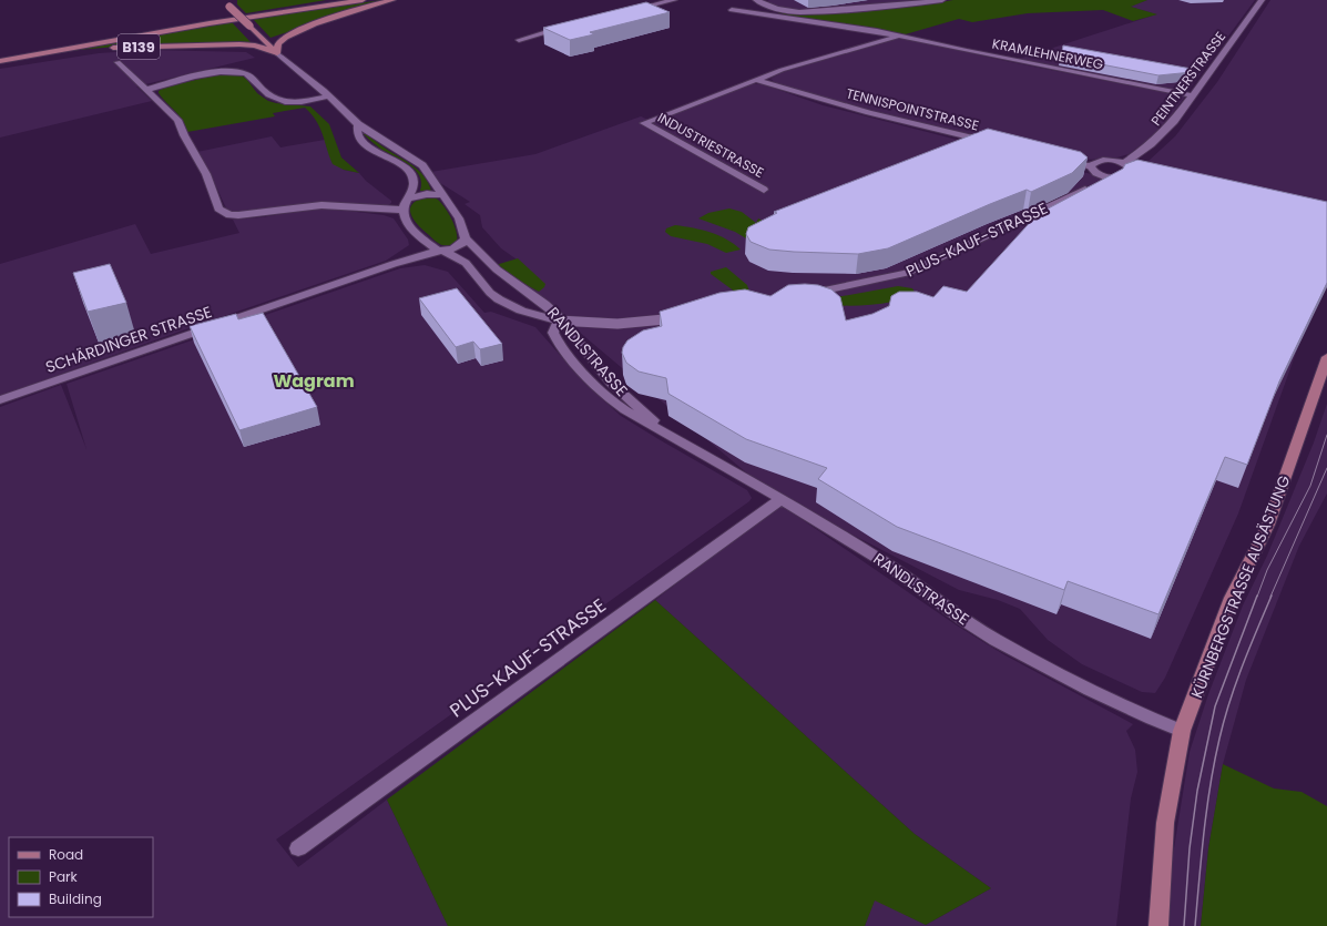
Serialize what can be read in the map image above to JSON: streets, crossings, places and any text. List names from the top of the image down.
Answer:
{
  "streets": {
    "main road": ["B139", "KÜRNBERGSTRASSE AUSÄSTUNG"],
    "street": [
      "KRAMLEHNERWEG",
      "PEINTNERSTRASSE",
      "TENNISPOINTSTRASSE",
      "INDUSTRIESTRASSE",
      "PLUS-KAUF-STRASSE",
      "SCHÄRDINGER STRASSE",
      "RANDLSTRASSE"
    ]
  },
  "crossings": [
    ["B139", "RANDLSTRASSE"],
    ["KRAMLEHNERWEG", "PEINTNERSTRASSE"],
    ["KRAMLEHNERWEG", "TENNISPOINTSTRASSE"],
    ["KRAMLEHNERWEG", "INDUSTRIESTRASSE"],
    ["PEINTNERSTRASSE", "PLUS-KAUF-STRASSE"],
    ["PLUS-KAUF-STRASSE", "RANDLSTRASSE"],
    ["SCHÄRDINGER STRASSE", "RANDLSTRASSE"],
    ["RANDLSTRASSE", "KÜRNBERGSTRASSE AUSÄSTUNG"]
  ],
  "districts": ["Wagram"],
  "legend": ["Road", "Park", "Building"]
}
